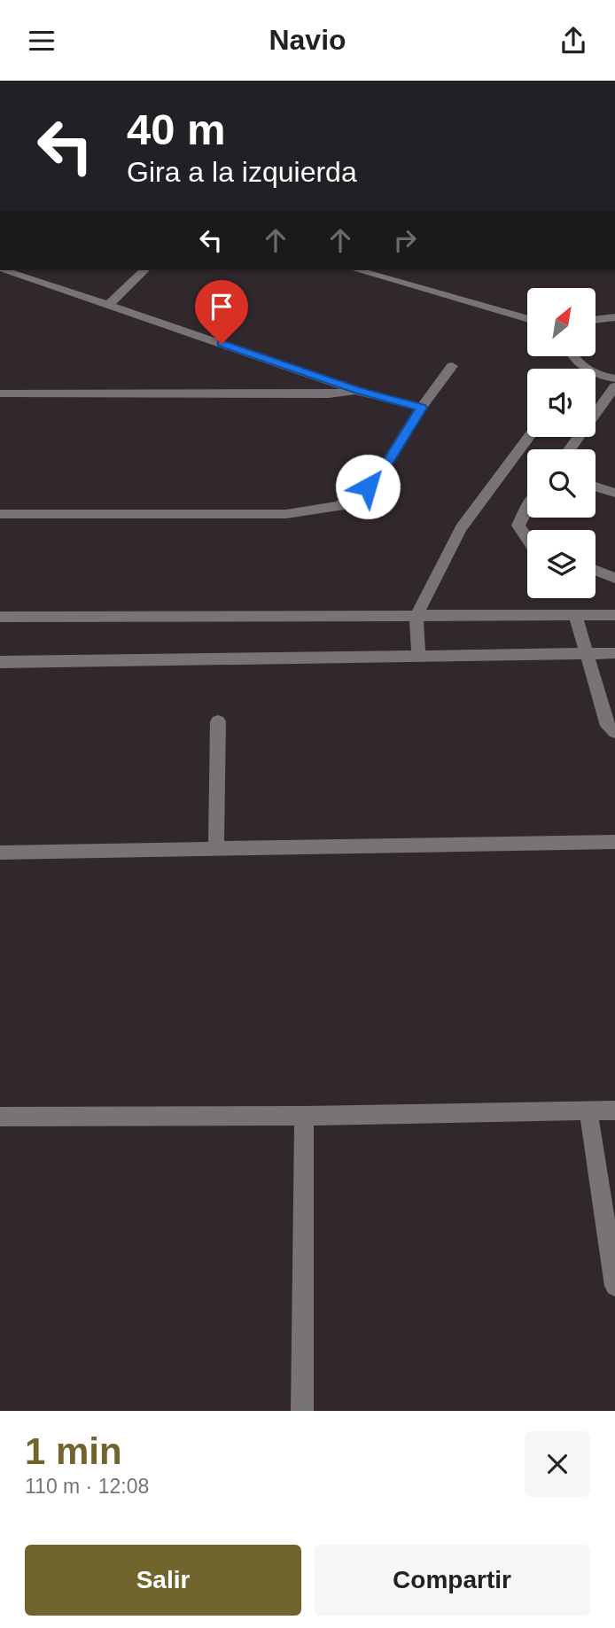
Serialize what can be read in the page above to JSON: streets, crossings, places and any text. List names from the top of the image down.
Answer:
{
  "north": "top right",
  "page": {
    "header": "Navio",
    "turn": ["40 m", "Gira a la izquierda"],
    "heading": ["1 min", "110 m · 12:08"],
    "buttons": ["Salir", "Compartir"]
  }
}
